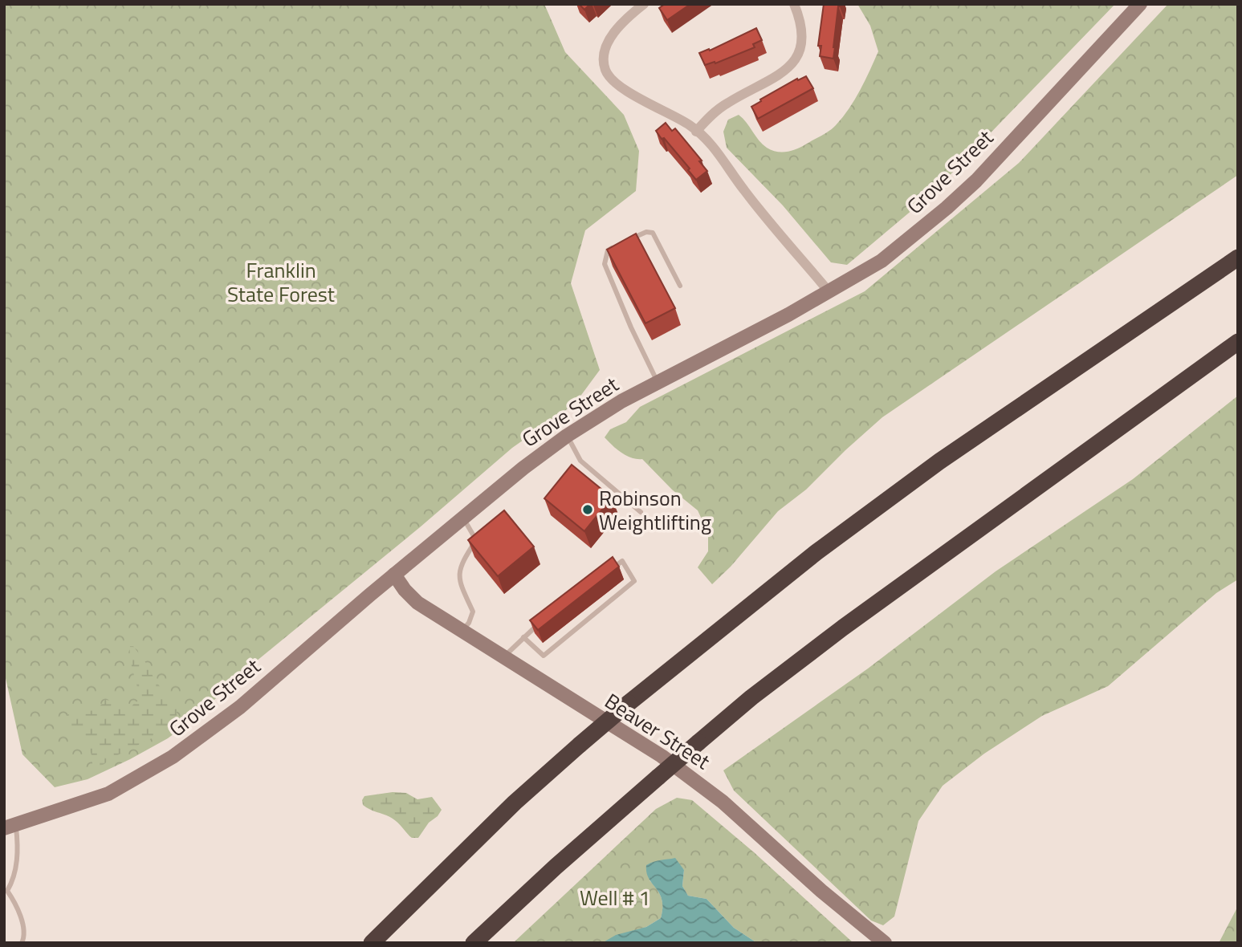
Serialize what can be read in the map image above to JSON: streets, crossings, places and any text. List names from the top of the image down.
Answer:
{
  "streets": {
    "main road": ["Grove Street", "Beaver Street"]
  },
  "crossings": [
    ["Grove Street", "Beaver Street"]
  ],
  "parks": ["Franklin State Forest", "Well # 1"],
  "places": ["Robinson Weightlifting"]
}
